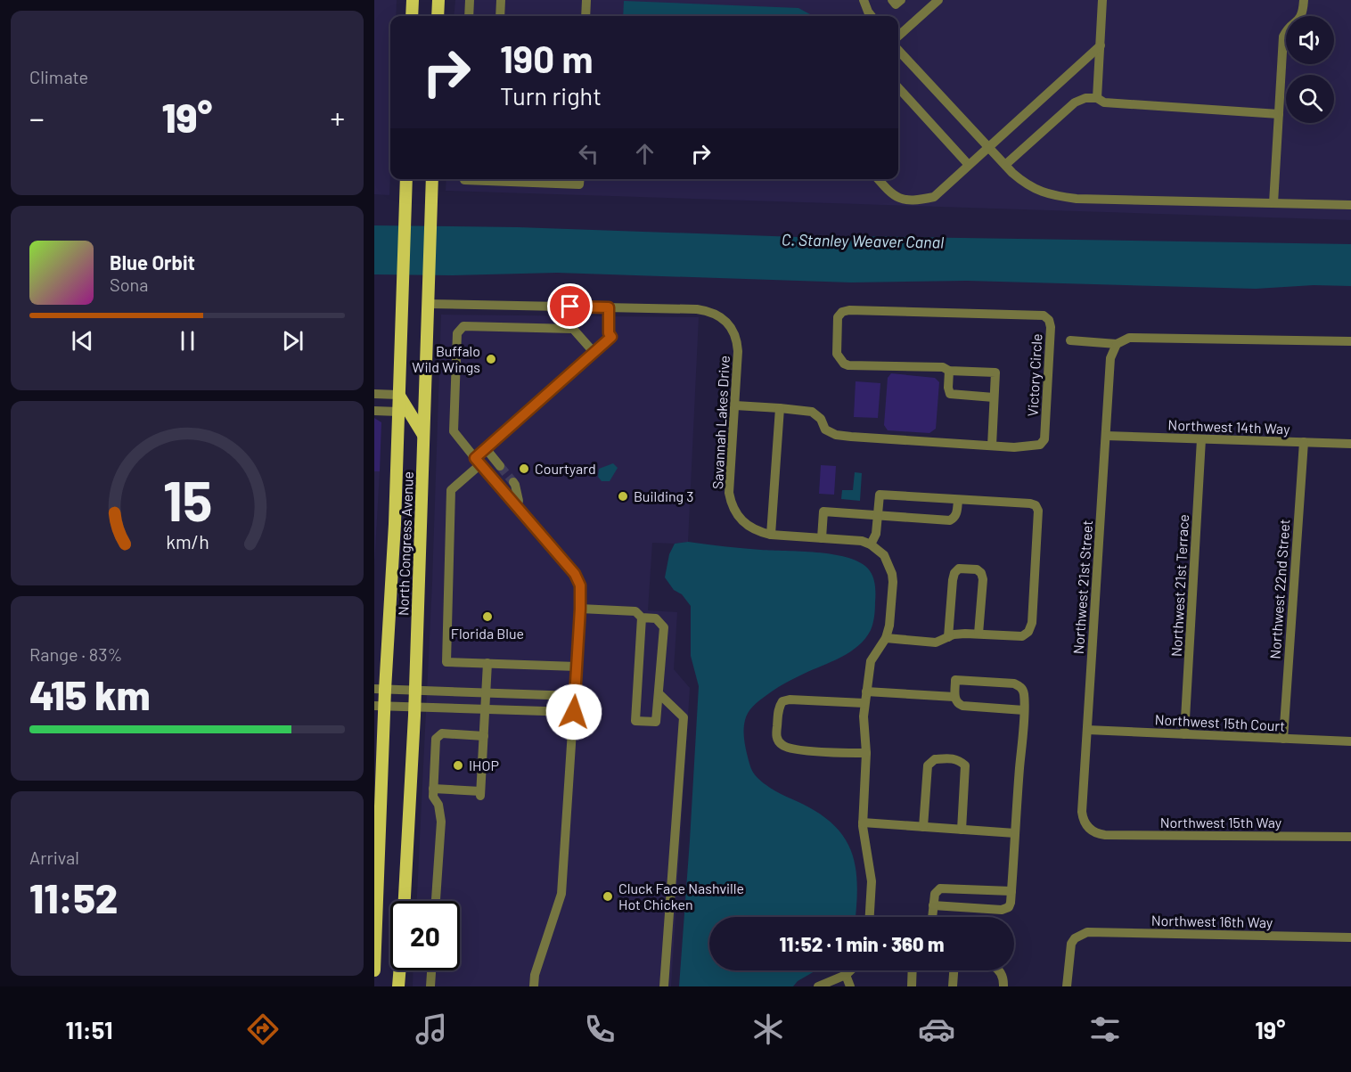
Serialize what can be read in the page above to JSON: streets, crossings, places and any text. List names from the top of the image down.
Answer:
{
  "streets": {
    "main road": ["North Congress Avenue"],
    "street": [
      "Victory Circle",
      "Savannah Lakes Drive",
      "Northwest 14th Way",
      "Northwest 21st Terrace",
      "Northwest 21st Street",
      "Northwest 22nd Street",
      "Northwest 15th Court",
      "Northwest 15th Way",
      "Northwest 16th Way"
    ]
  },
  "crossings": [
    ["Victory Circle", "Savannah Lakes Drive"],
    ["Savannah Lakes Drive", "North Congress Avenue"],
    ["Northwest 14th Way", "Northwest 21st Terrace"],
    ["Northwest 14th Way", "Northwest 21st Street"],
    ["Northwest 14th Way", "Northwest 22nd Street"],
    ["Northwest 21st Terrace", "Northwest 15th Court"],
    ["Northwest 21st Street", "Northwest 15th Court"],
    ["Northwest 21st Street", "Northwest 15th Way"],
    ["Northwest 22nd Street", "Northwest 15th Court"]
  ],
  "water": ["C. Stanley Weaver Canal"],
  "places": [
    "Buffalo Wild Wings",
    "Courtyard",
    "Building 3",
    "Florida Blue",
    "IHOP",
    "Cluck Face Nashville Hot Chicken"
  ],
  "page": {
    "tile": [
      "Climate",
      ["Range · 83%", "415 km"],
      ["Arrival", "11:52"]
    ],
    "turn": ["190 m", "Turn right"],
    "heat": ["−", "19°", "+"],
    "song": ["Blue Orbit", "Sona"],
    "limit": "20",
    "trip": "11:52 · 1 min · 360 m",
    "tabs": ["11:51", "19°"],
    "gauge": ["15", "km/h"]
  }
}
